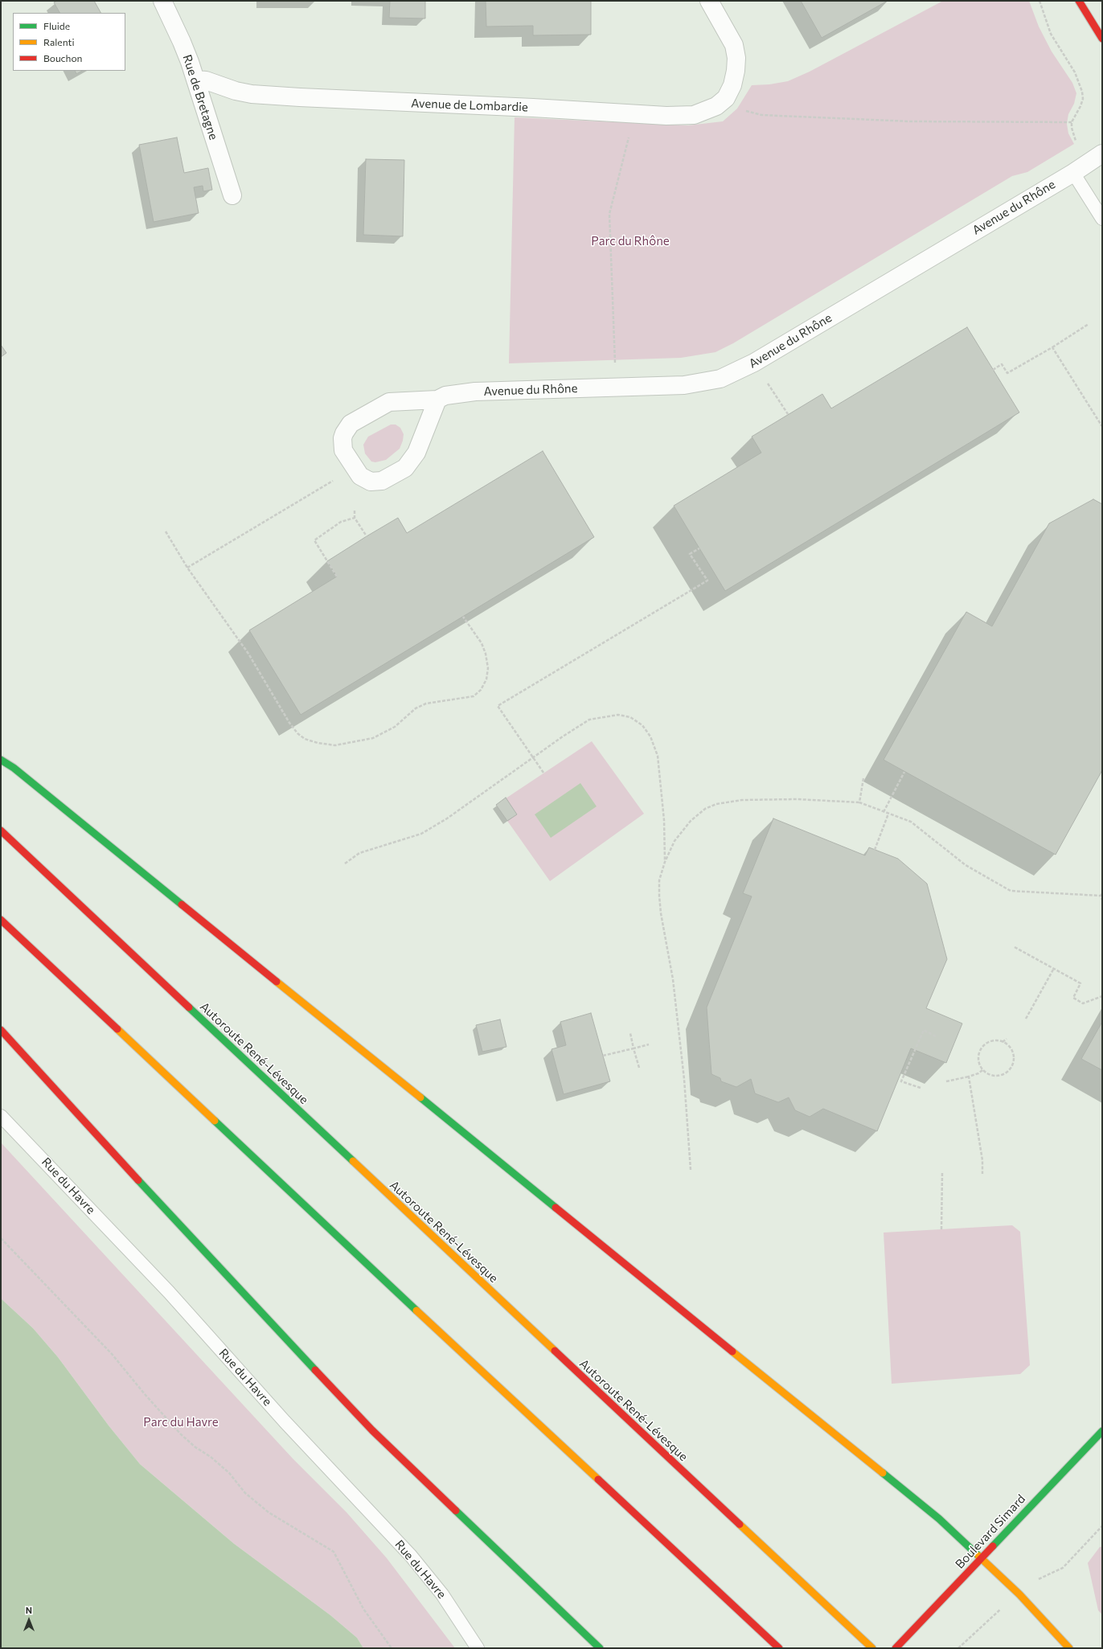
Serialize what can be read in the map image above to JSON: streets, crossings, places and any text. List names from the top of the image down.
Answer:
{
  "streets": {
    "main road": ["Autoroute René-Lévesque", "Boulevard Simard"],
    "street": ["Rue de Bretagne", "Avenue de Lombardie", "Avenue du Rhône"],
    "lane": ["Rue du Havre"]
  },
  "crossings": [
    ["Rue de Bretagne", "Avenue de Lombardie"]
  ],
  "parks": ["Parc du Rhône", "Parc du Havre"],
  "legend": ["Fluide", "Ralenti", "Bouchon"],
  "north": "top"
}
